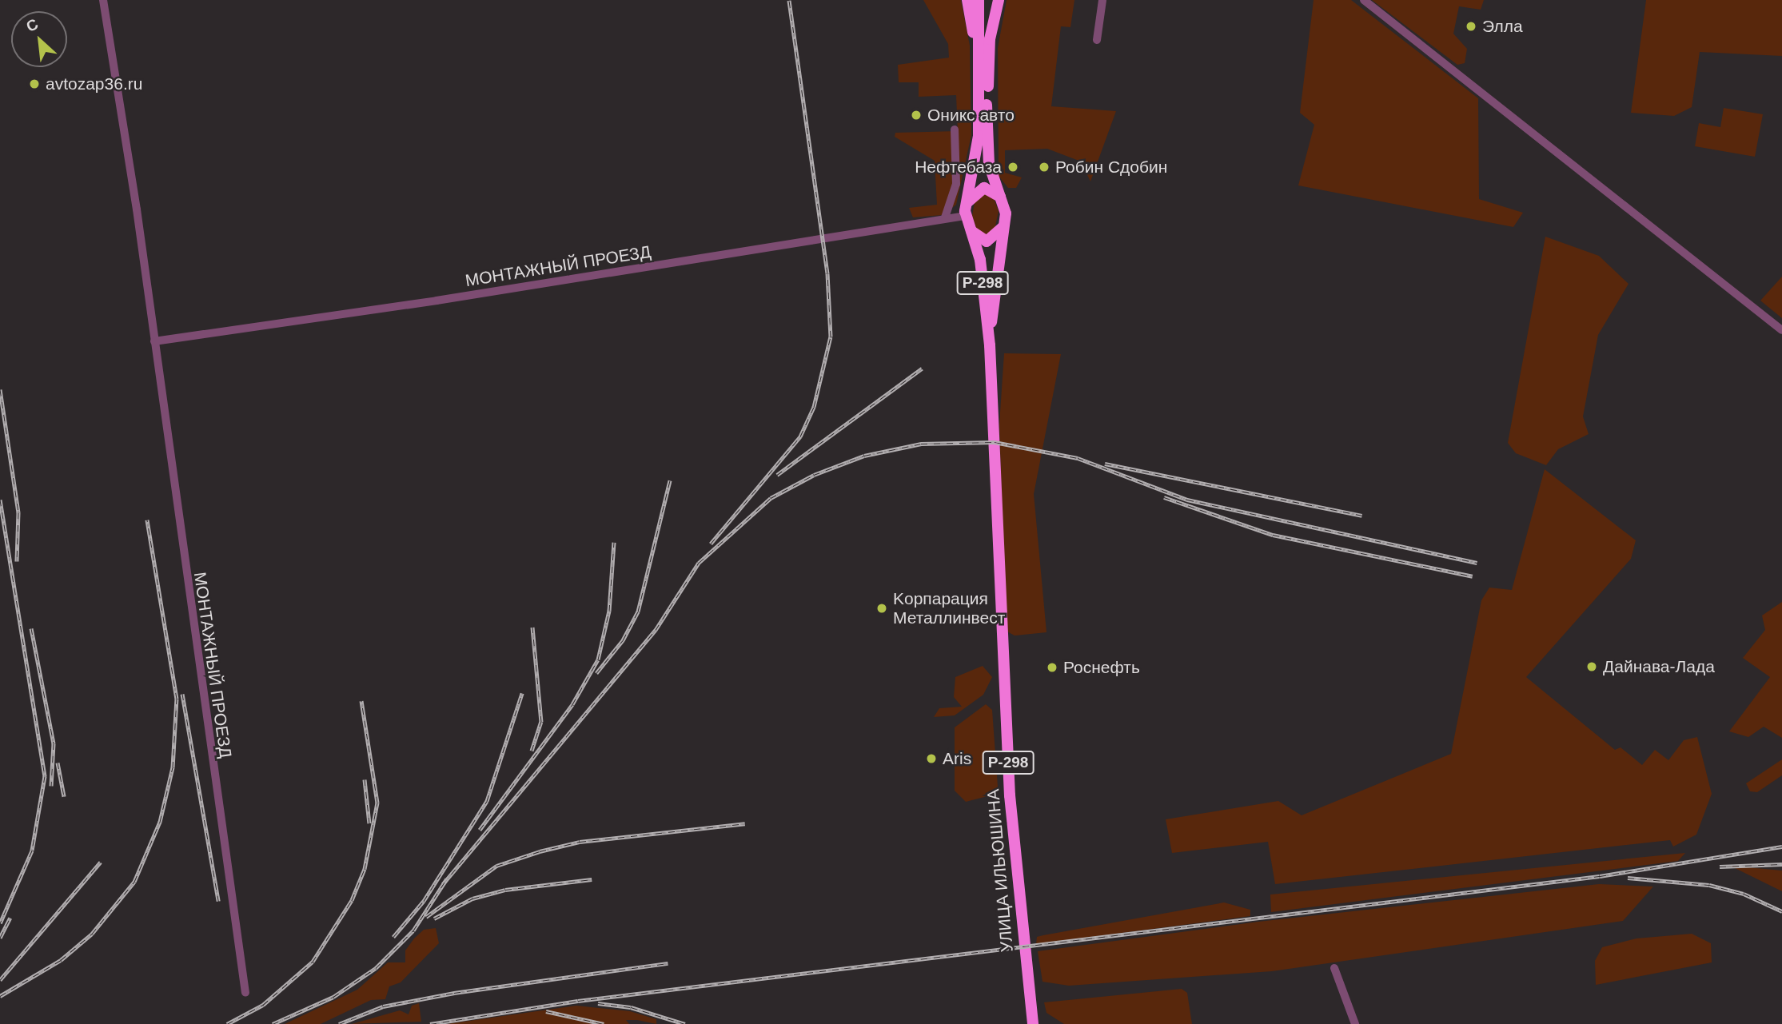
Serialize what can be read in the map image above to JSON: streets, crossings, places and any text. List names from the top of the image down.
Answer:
{
  "streets": {
    "highway": ["Р-298", "УЛИЦА ИЛЬЮШИНА"],
    "street": ["МОНТАЖНЫЙ ПРОЕЗД"]
  },
  "crossings": [
    ["МОНТАЖНЫЙ ПРОЕЗД", "Р-298"],
    ["Р-298", "УЛИЦА ИЛЬЮШИНА"]
  ],
  "places": [
    "Элла",
    "avtozap36.ru",
    "Оникс авто",
    "Нефтебаза",
    "Робин Сдобин",
    "Kорпарация Металлинвест",
    "Дайнава-Лада",
    "Роснефть",
    "Aris"
  ],
  "north": "top left"
}
